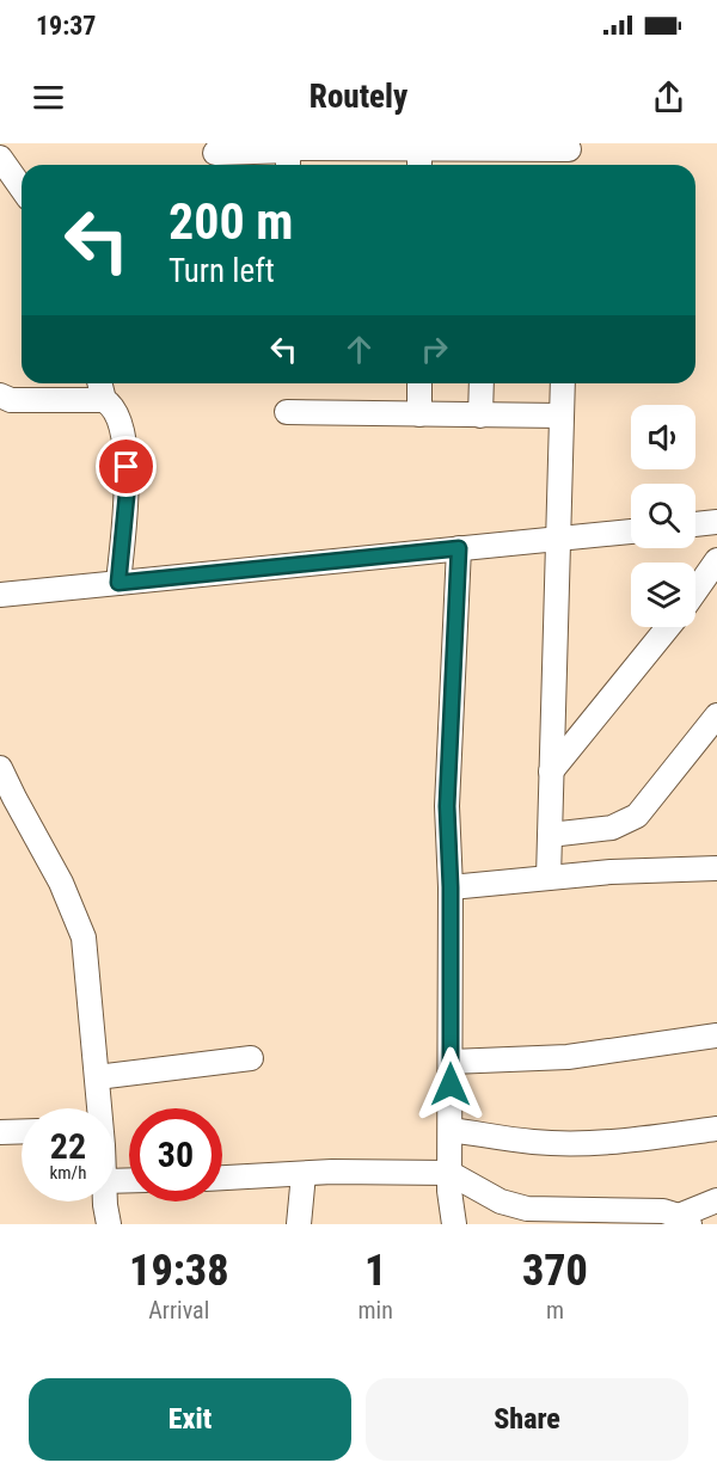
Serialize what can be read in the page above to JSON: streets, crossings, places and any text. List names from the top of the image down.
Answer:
{
  "page": {
    "status": "19:37",
    "header": "Routely",
    "turn": ["200 m", "Turn left"],
    "speed": "22 km/h",
    "limit": "30",
    "eta": [
      "19:38",
      "Arrival",
      "1",
      "min",
      "370",
      "m"
    ],
    "buttons": ["Exit", "Share"]
  }
}
